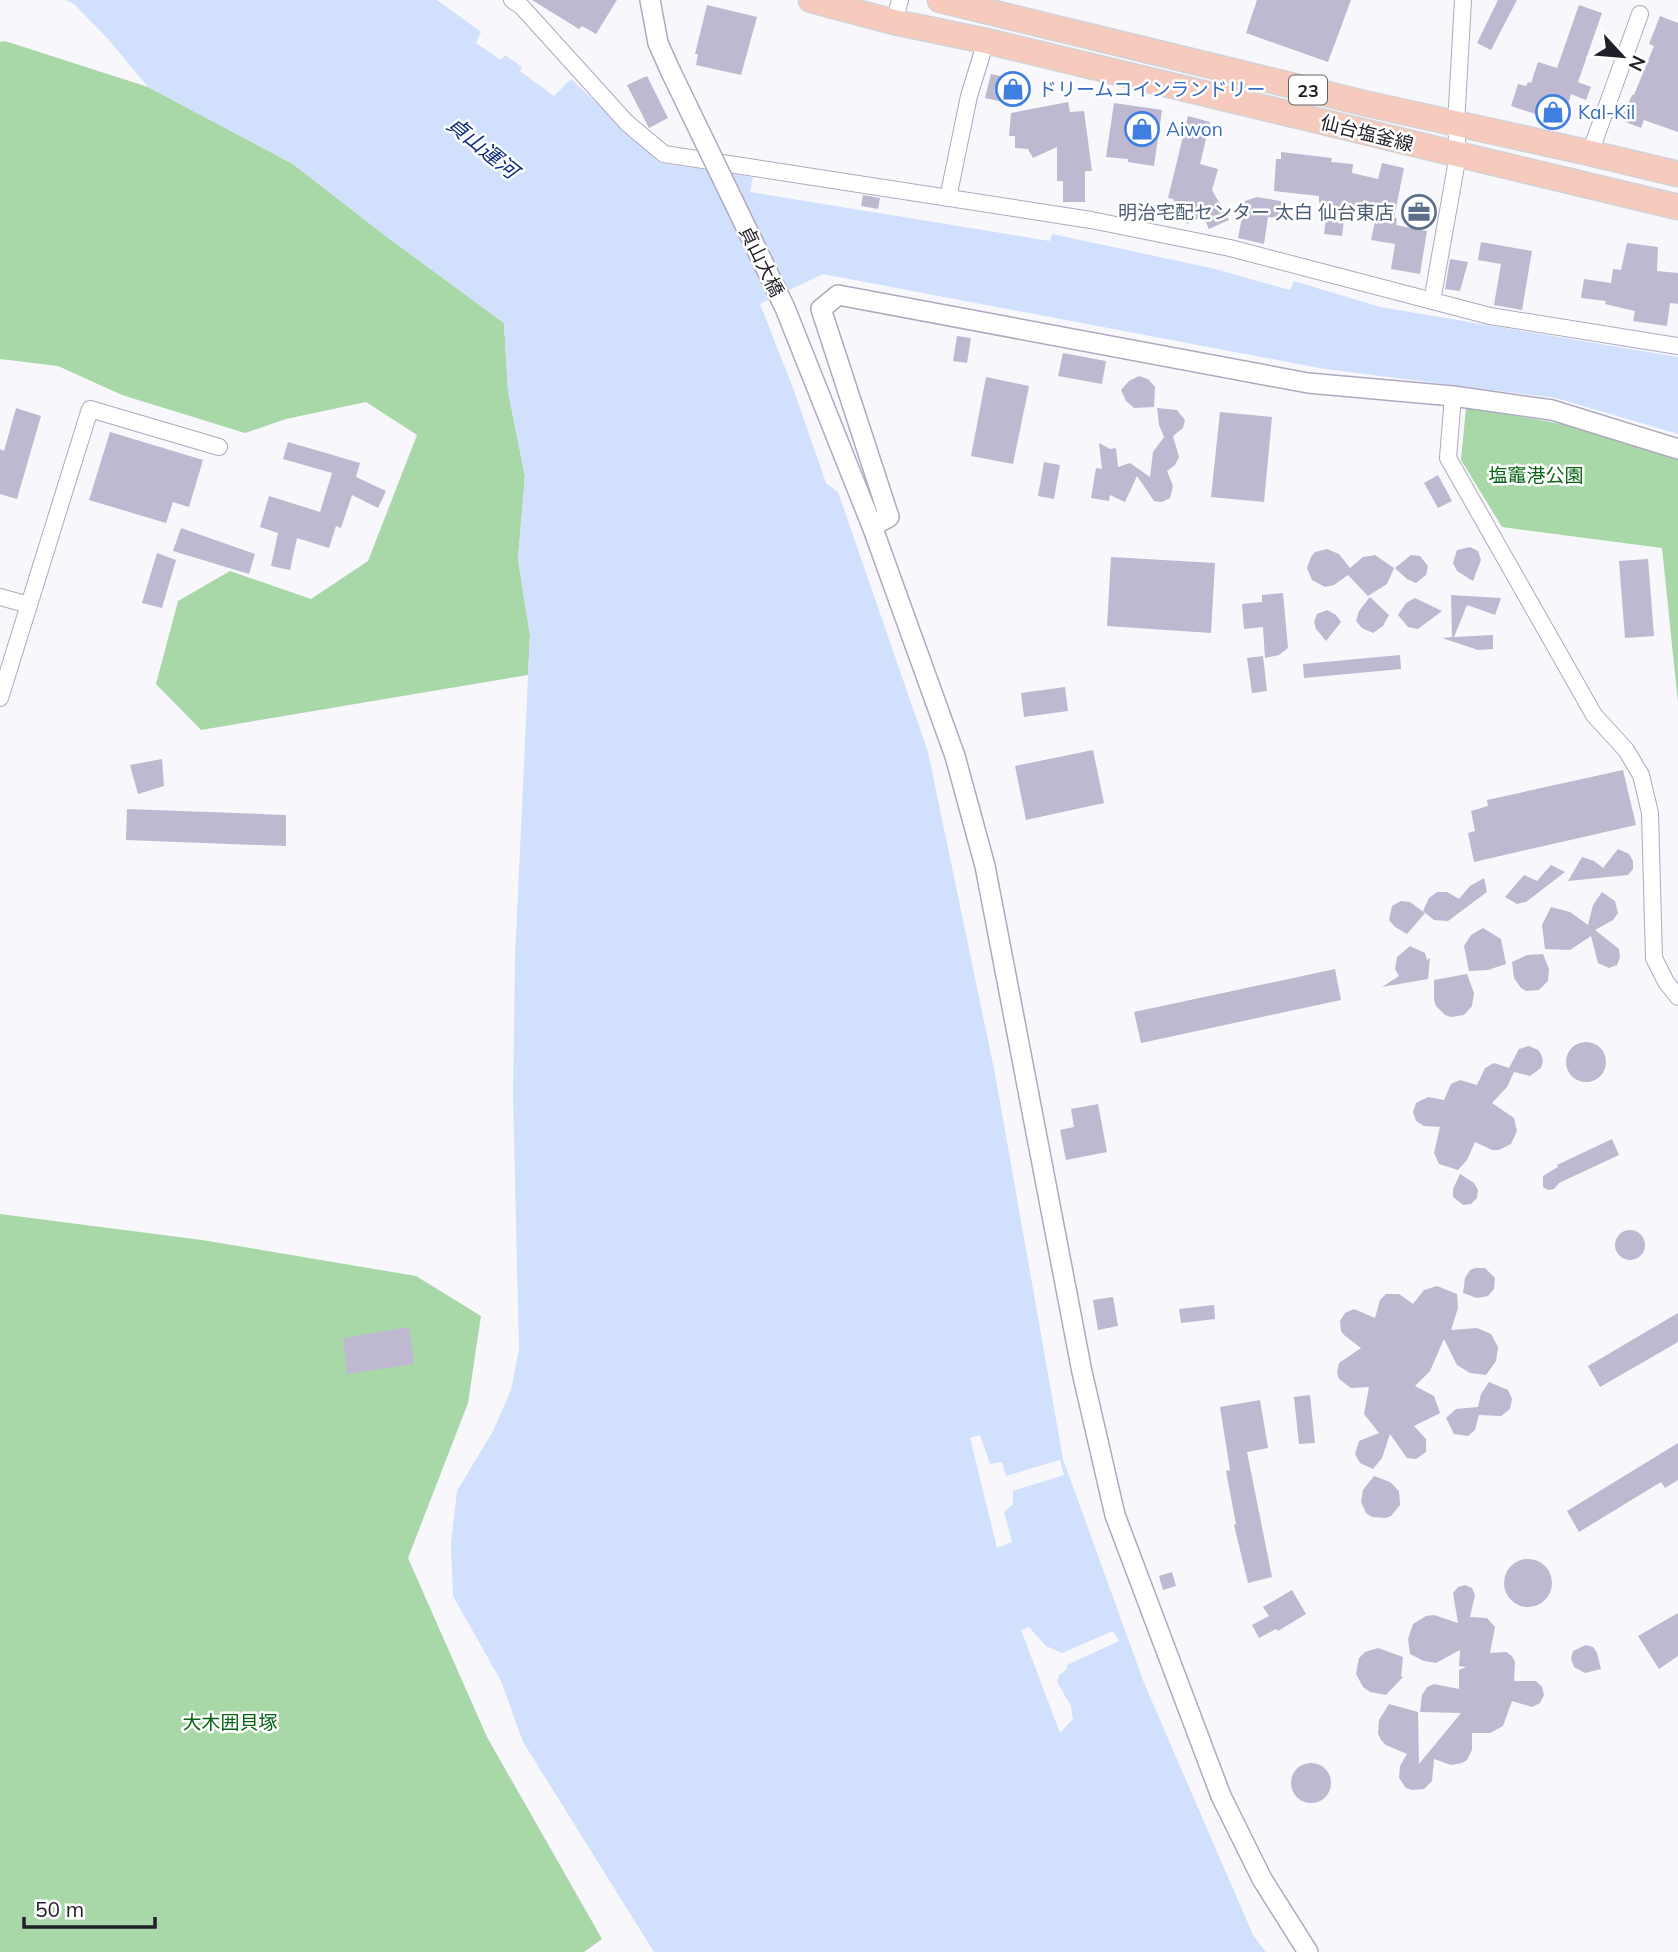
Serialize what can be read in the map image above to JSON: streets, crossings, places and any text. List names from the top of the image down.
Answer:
{
  "streets": {
    "main road": ["23", "仙台塩釜線"],
    "street": ["貞山大橋"]
  },
  "water": ["貞山運河"],
  "parks": ["塩竈港公園", "大木囲貝塚"],
  "places": {
    "shop": ["ドリームコインランドリー", "Kal-Kil", "Aiwon"],
    "office": ["明治宅配センター 太白 仙台東店"]
  },
  "scale_bar": "50 m",
  "north": "bottom right"
}
